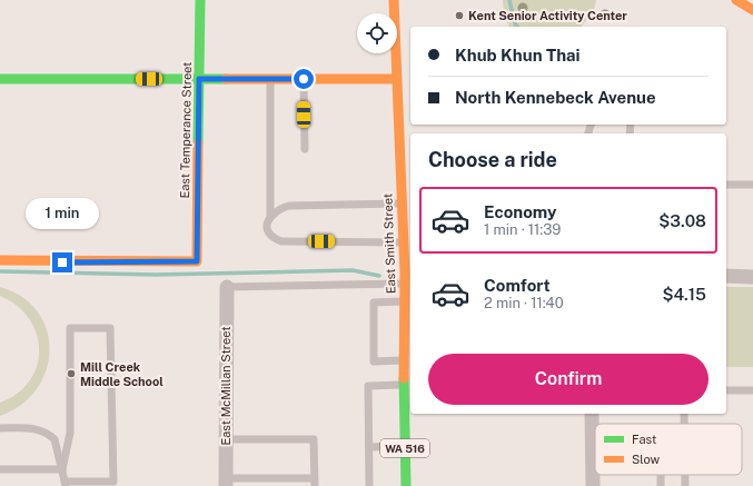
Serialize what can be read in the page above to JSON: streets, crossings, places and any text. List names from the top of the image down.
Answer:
{
  "streets": {
    "street": [
      "East Temperance Street",
      "East Smith Street",
      "East McMillan Street",
      "WA 516"
    ]
  },
  "places": ["Kent Senior Activity Center", "Mill Creek Middle School"],
  "legend": ["Fast", "Slow"],
  "page": {
    "banner": ["Khub Khun Thai", "North Kennebeck Avenue"],
    "heading": "Choose a ride",
    "list": [
      {
        "name": "Economy",
        "note": "1 min · 11:39",
        "value": "$3.08"
      },
      {
        "name": "Comfort",
        "note": "2 min · 11:40",
        "value": "$4.15"
      }
    ],
    "bubble": "1 min",
    "buttons": "Confirm"
  }
}
